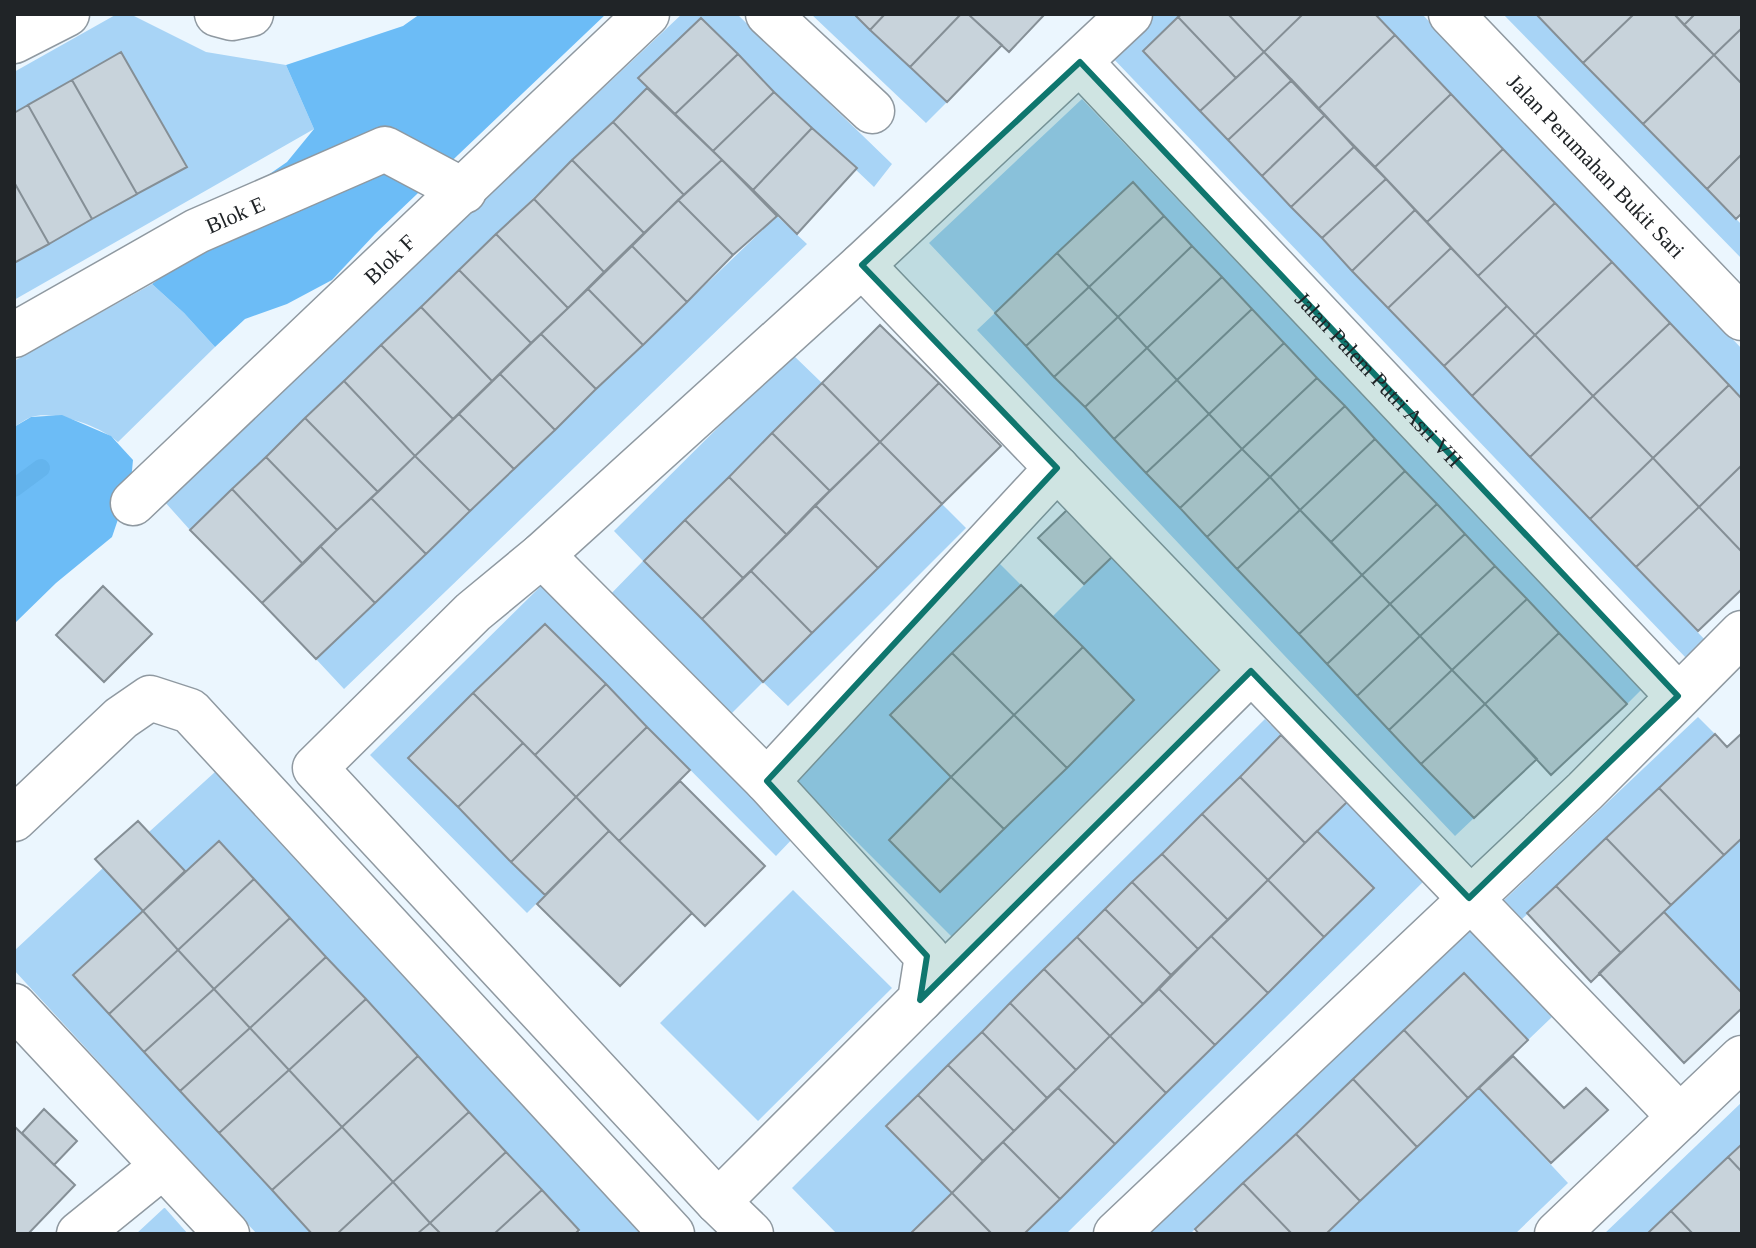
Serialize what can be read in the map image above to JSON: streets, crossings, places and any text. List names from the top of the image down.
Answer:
{
  "streets": {
    "street": [
      "Jalan Perumahan Bukit Sari",
      "Blok E",
      "Blok F",
      "Jalan Palem Putri Asri VII"
    ]
  },
  "crossings": [
    ["Blok E", "Blok F"]
  ]
}
